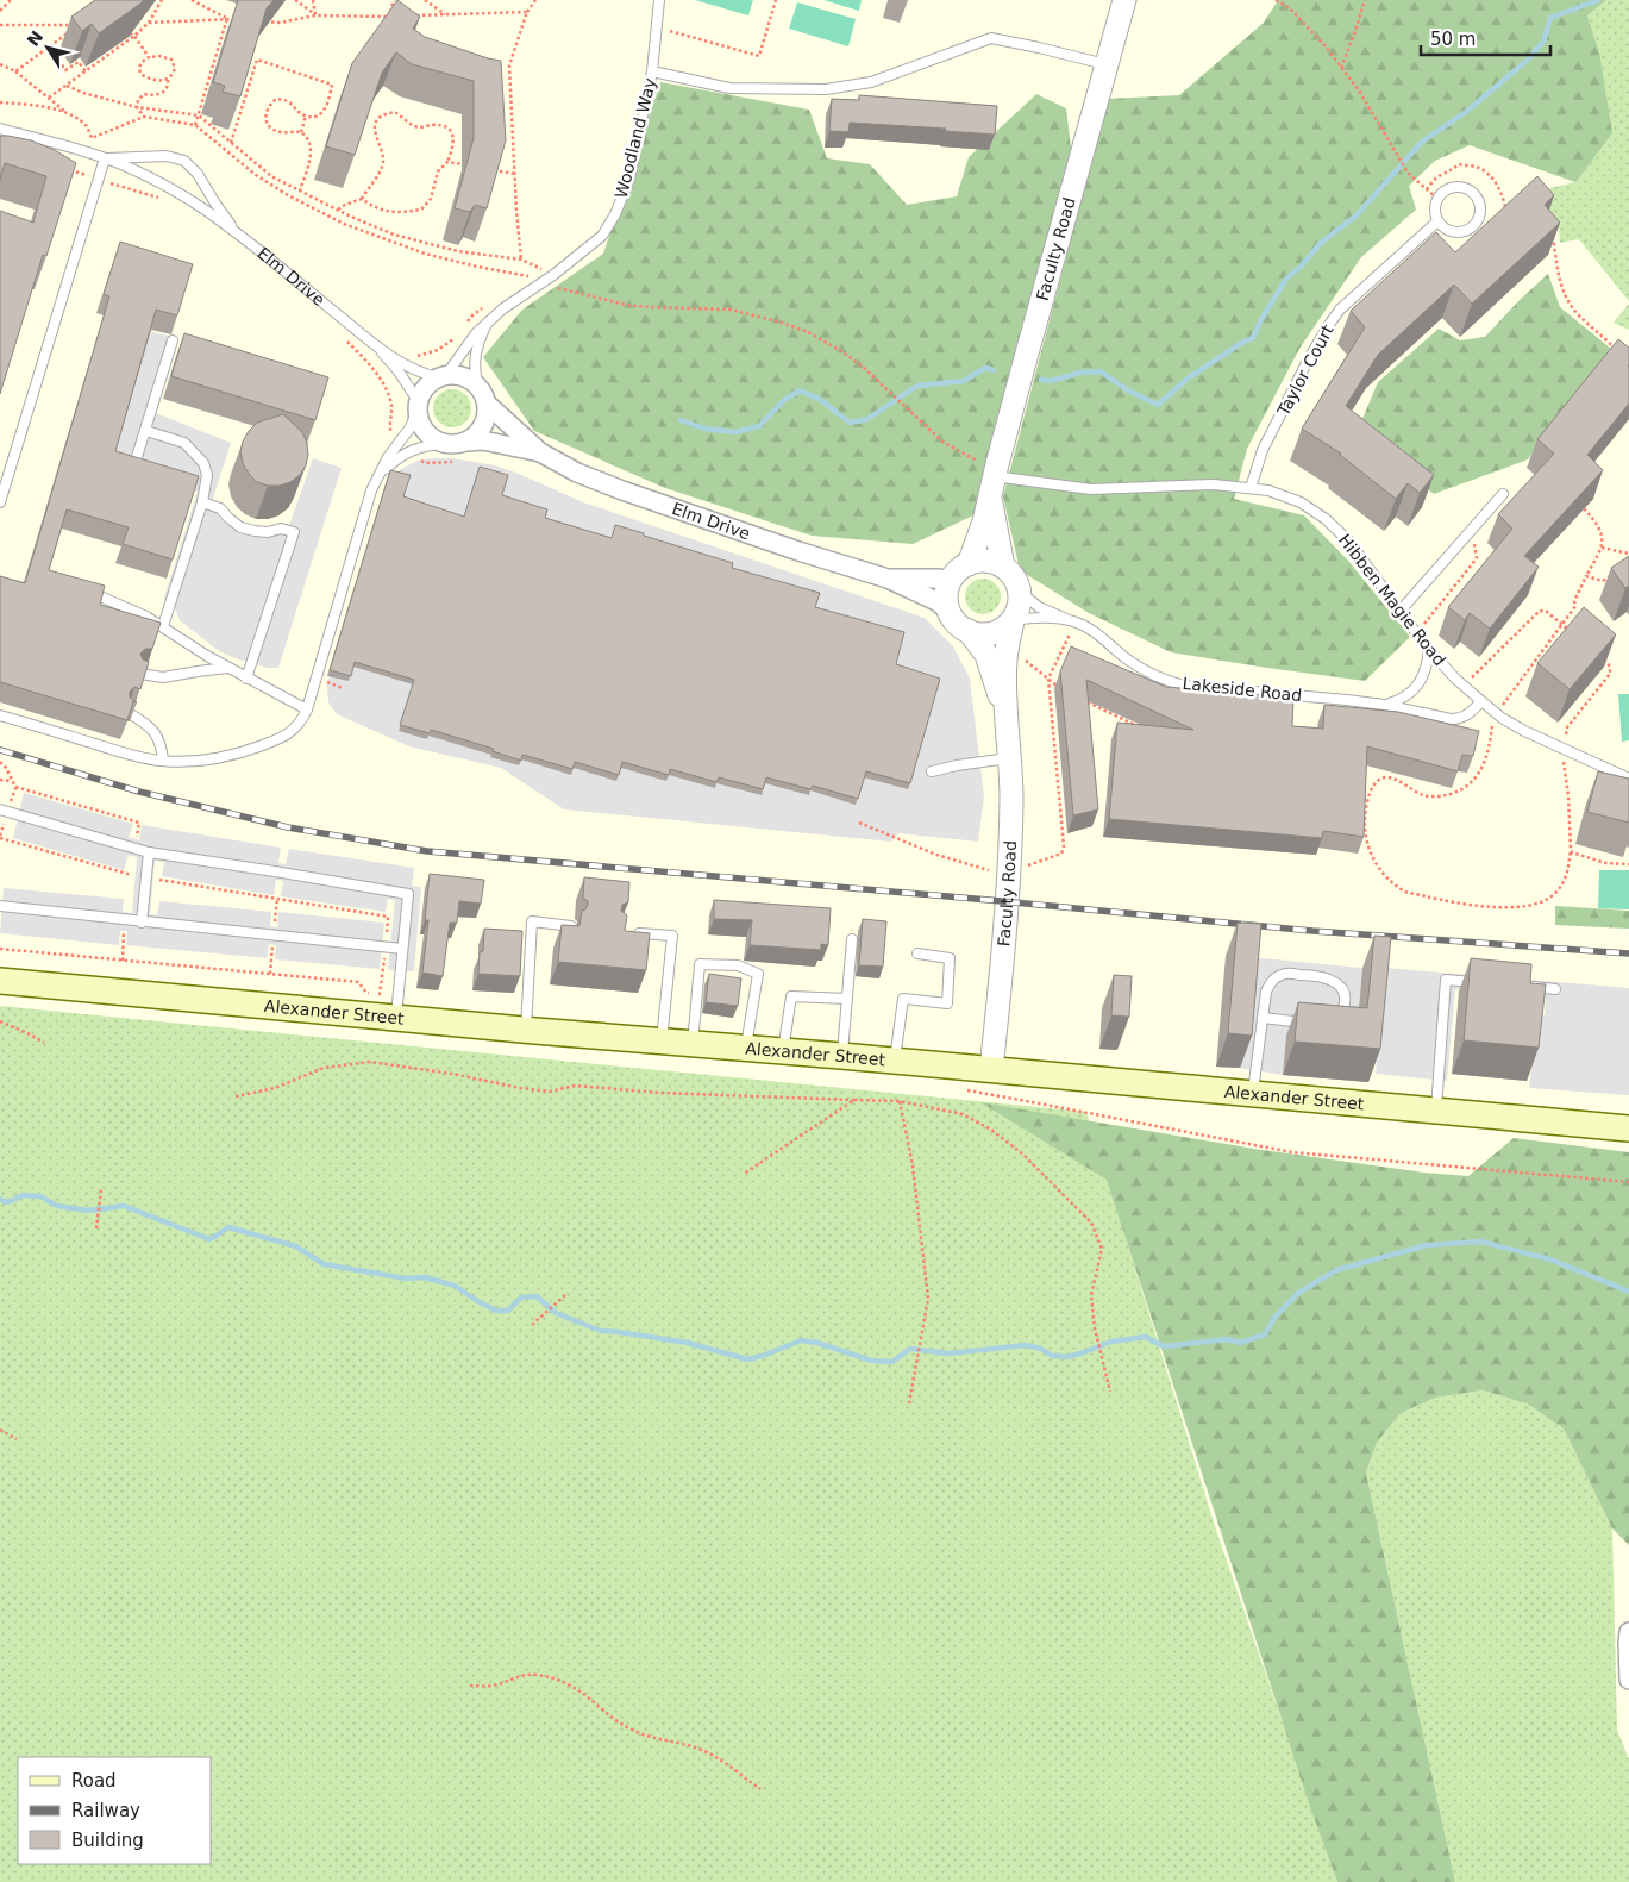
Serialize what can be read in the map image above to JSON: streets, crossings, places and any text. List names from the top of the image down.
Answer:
{
  "streets": {
    "main road": ["Alexander Street"],
    "street": ["Faculty Road", "Elm Drive"],
    "lane": [
      "Woodland Way",
      "Taylor Court",
      "Hibben Magie Road",
      "Lakeside Road"
    ]
  },
  "crossings": [
    ["Woodland Way", "Elm Drive"],
    ["Faculty Road", "Elm Drive"],
    ["Faculty Road", "Hibben Magie Road"],
    ["Faculty Road", "Lakeside Road"],
    ["Faculty Road", "Alexander Street"],
    ["Elm Drive", "Lakeside Road"],
    ["Taylor Court", "Hibben Magie Road"],
    ["Hibben Magie Road", "Lakeside Road"]
  ],
  "legend": ["Road", "Railway", "Building"],
  "scale_bar": "50 m",
  "north": "top left"
}
